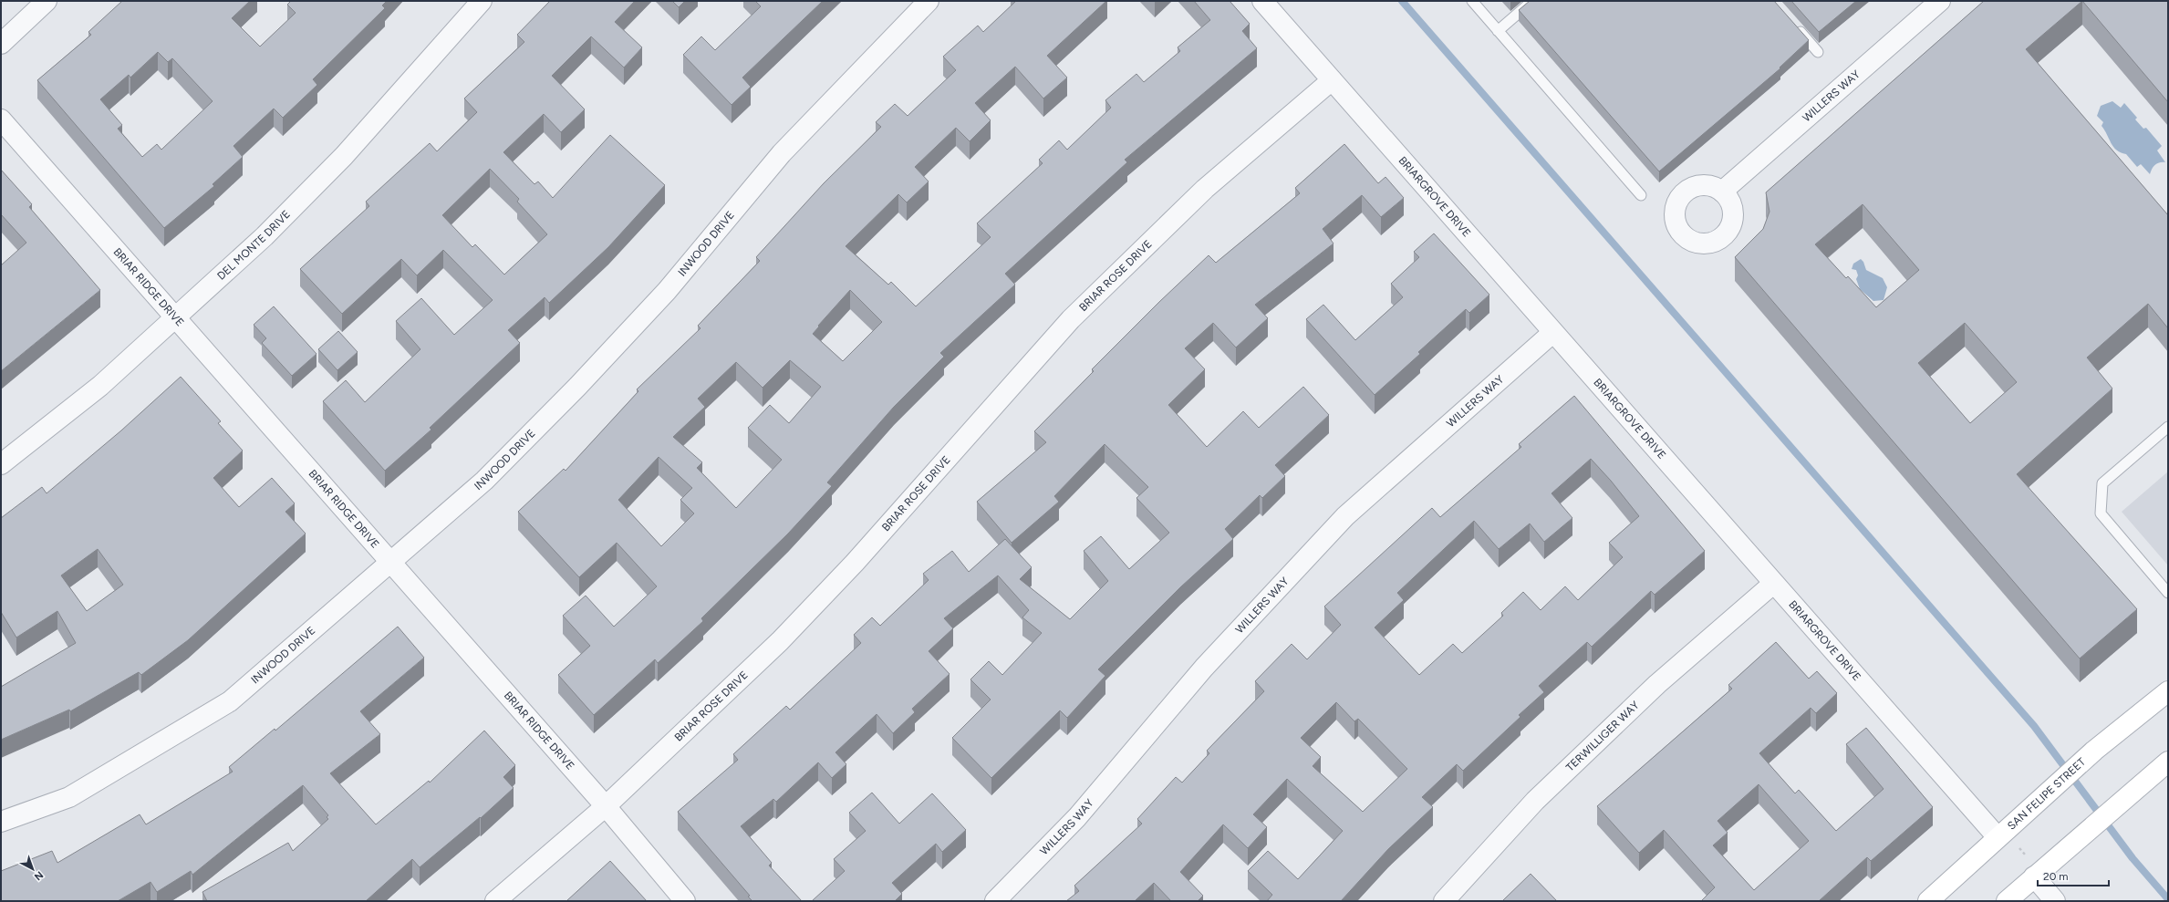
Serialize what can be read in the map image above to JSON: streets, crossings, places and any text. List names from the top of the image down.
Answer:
{
  "streets": {
    "main road": ["SAN FELIPE STREET"],
    "street": [
      "WILLERS WAY",
      "BRIARGROVE DRIVE",
      "INWOOD DRIVE",
      "DEL MONTE DRIVE",
      "BRIAR ROSE DRIVE",
      "BRIAR RIDGE DRIVE",
      "TERWILLIGER WAY"
    ]
  },
  "crossings": [
    ["WILLERS WAY", "BRIARGROVE DRIVE"],
    ["BRIARGROVE DRIVE", "BRIAR ROSE DRIVE"],
    ["BRIARGROVE DRIVE", "TERWILLIGER WAY"],
    ["BRIARGROVE DRIVE", "SAN FELIPE STREET"],
    ["INWOOD DRIVE", "BRIAR RIDGE DRIVE"],
    ["DEL MONTE DRIVE", "BRIAR RIDGE DRIVE"],
    ["BRIAR ROSE DRIVE", "BRIAR RIDGE DRIVE"]
  ],
  "scale_bar": "20 m",
  "north": "bottom right"
}
